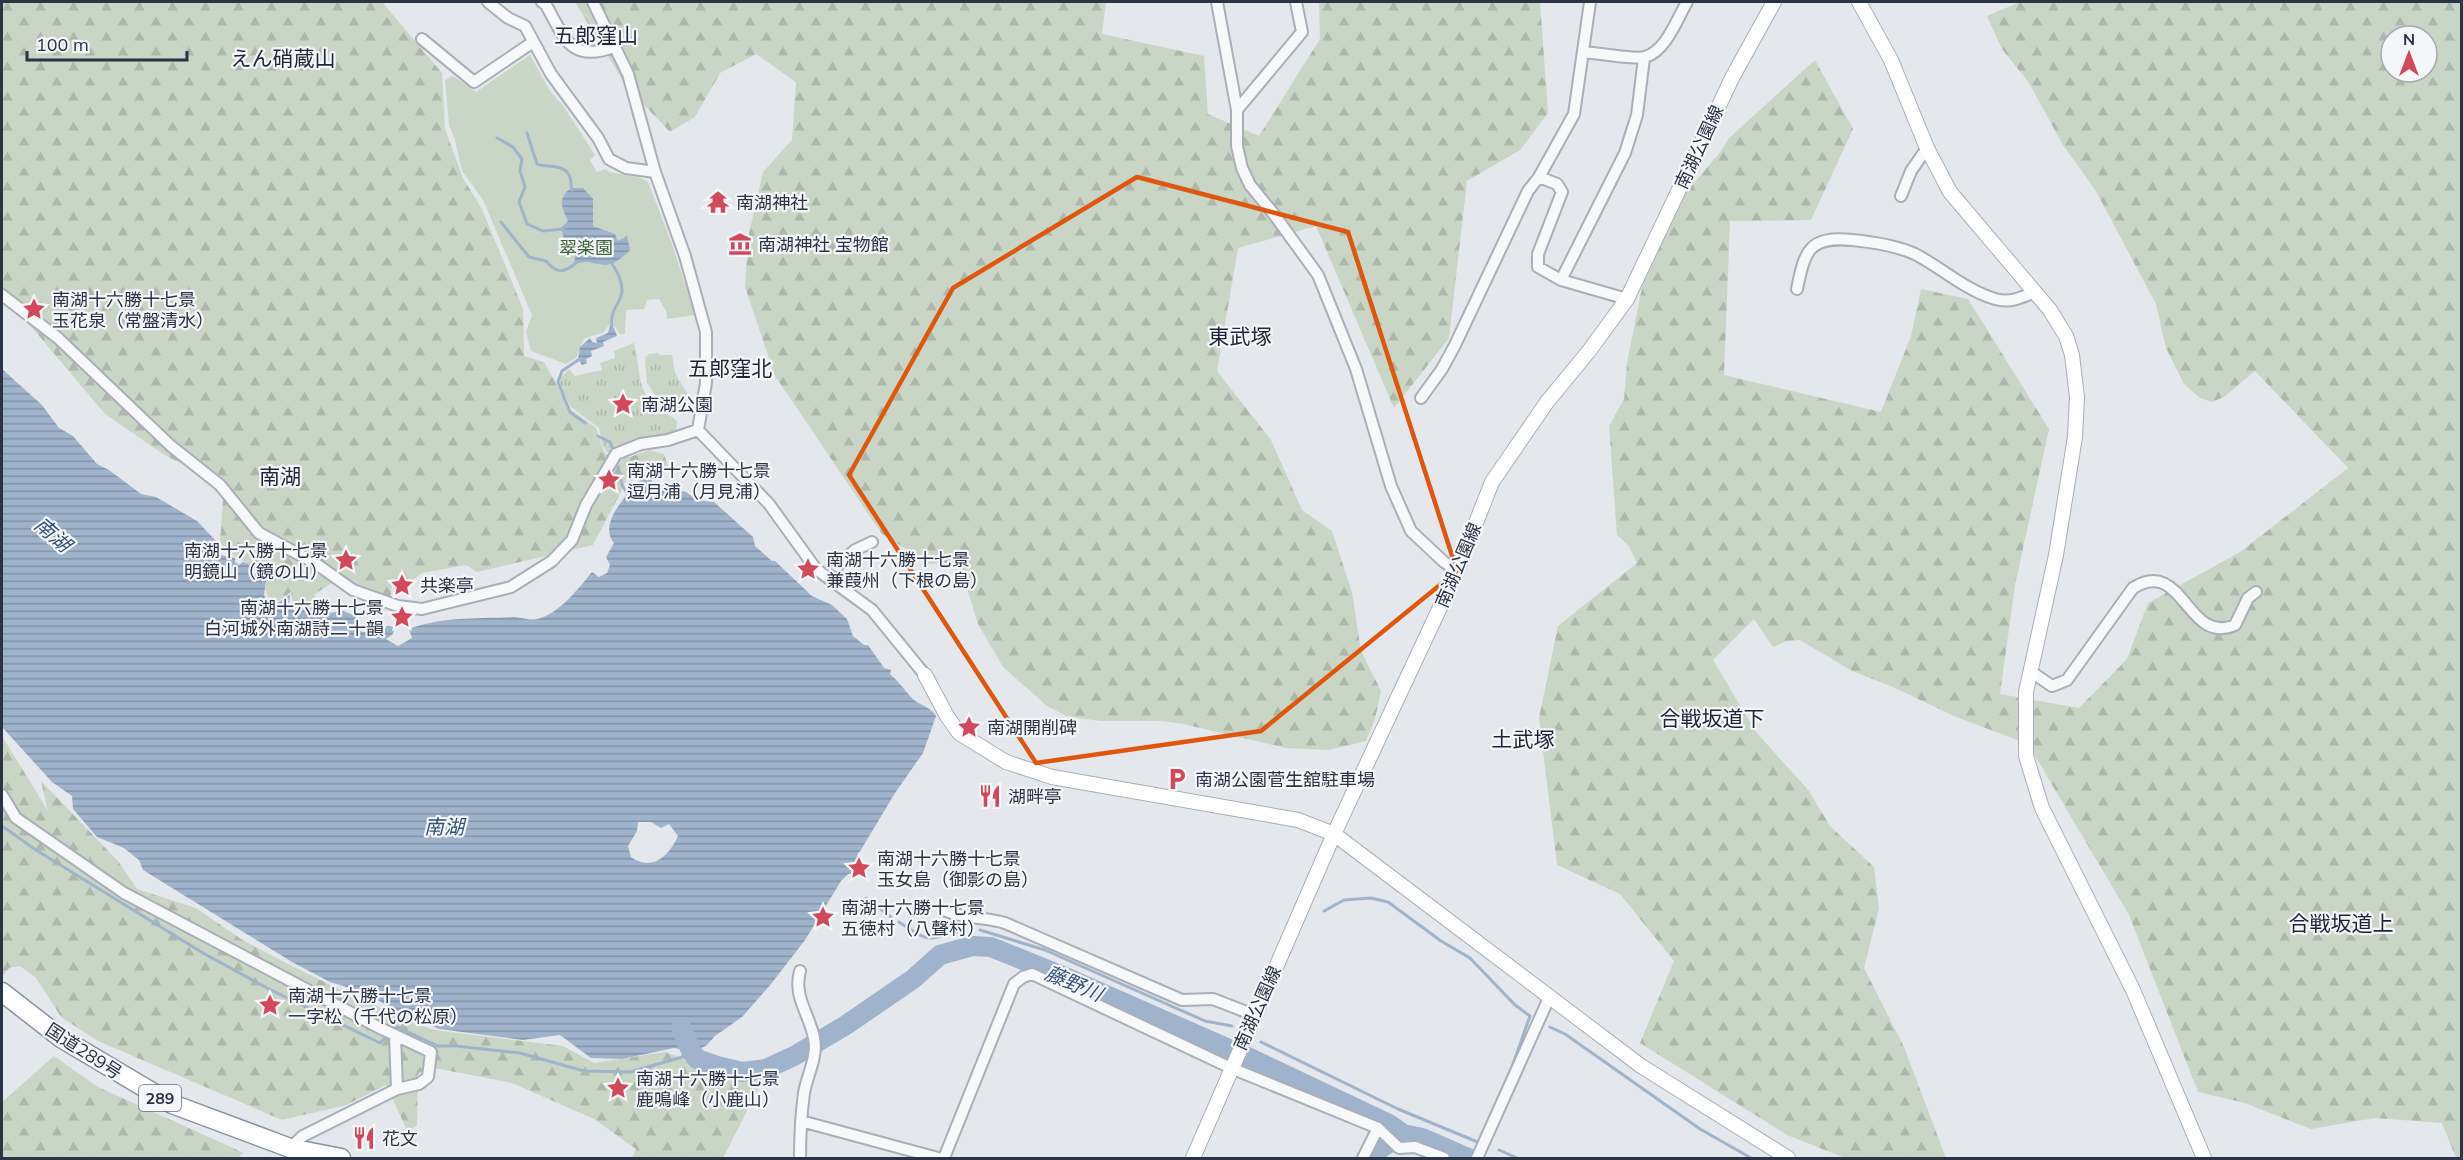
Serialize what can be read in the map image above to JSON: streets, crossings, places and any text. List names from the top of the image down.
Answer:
{
  "streets": {
    "highway": ["国道289号", "289"],
    "street": ["南湖公園線"]
  },
  "districts": [
    "五郎窪山",
    "えん硝蔵山",
    "東武塚",
    "五郎窪北",
    "南湖",
    "合戦坂道下",
    "土武塚",
    "合戦坂道上"
  ],
  "water": ["南湖", "藤野川"],
  "parks": ["翠楽園"],
  "places": {
    "temple": ["南湖神社"],
    "museum": ["南湖神社 宝物館"],
    "place": [
      "南湖十六勝十七景 玉花泉（常盤清水）",
      "南湖公園",
      "南湖十六勝十七景 逗月浦（月見浦）",
      "南湖十六勝十七景 明鏡山（鏡の山）",
      "南湖十六勝十七景 兼葭州（下根の島）",
      "共楽亭",
      "南湖十六勝十七景 白河城外南湖詩二十韻",
      "南湖開削碑",
      "南湖十六勝十七景 玉女島（御影の島）",
      "南湖十六勝十七景 五徳村（八聲村）",
      "南湖十六勝十七景 一字松（千代の松原）",
      "南湖十六勝十七景 鹿鳴峰（小鹿山）"
    ],
    "parking": ["南湖公園菅生舘駐車場"],
    "restaurant": ["湖畔亭", "花文"]
  },
  "scale_bar": "100 m",
  "north": "top"
}
